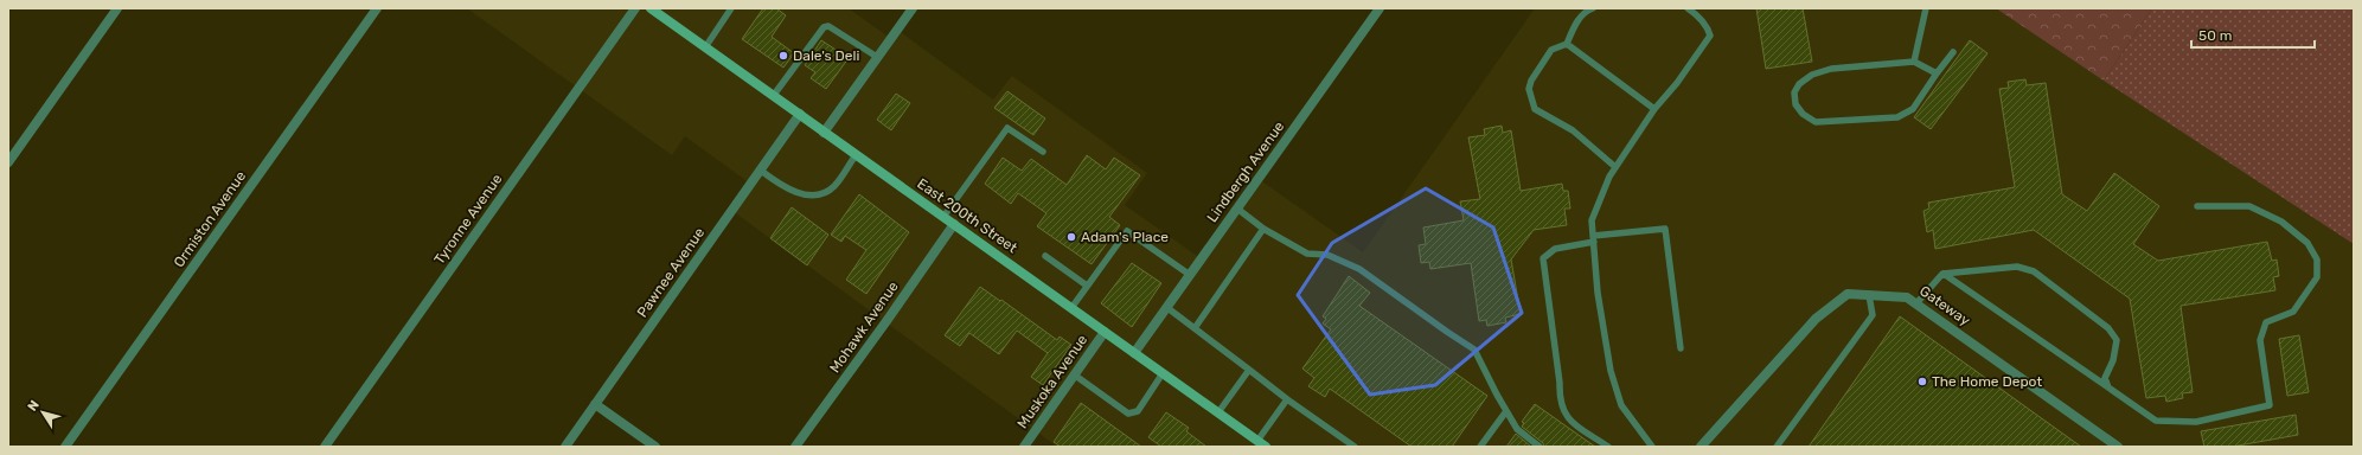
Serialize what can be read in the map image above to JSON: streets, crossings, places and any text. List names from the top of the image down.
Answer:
{
  "streets": {
    "street": [
      "Lindbergh Avenue",
      "East 200th Street",
      "Ormiston Avenue",
      "Tyronne Avenue",
      "Pawnee Avenue",
      "Gateway",
      "Mohawk Avenue",
      "Muskoka Avenue"
    ]
  },
  "crossings": [
    ["Lindbergh Avenue", "East 200th Street"],
    ["East 200th Street", "Pawnee Avenue"],
    ["East 200th Street", "Mohawk Avenue"],
    ["East 200th Street", "Muskoka Avenue"]
  ],
  "places": ["Dale's Deli", "Adam's Place", "The Home Depot"],
  "scale_bar": "50 m",
  "north": "top left"
}
